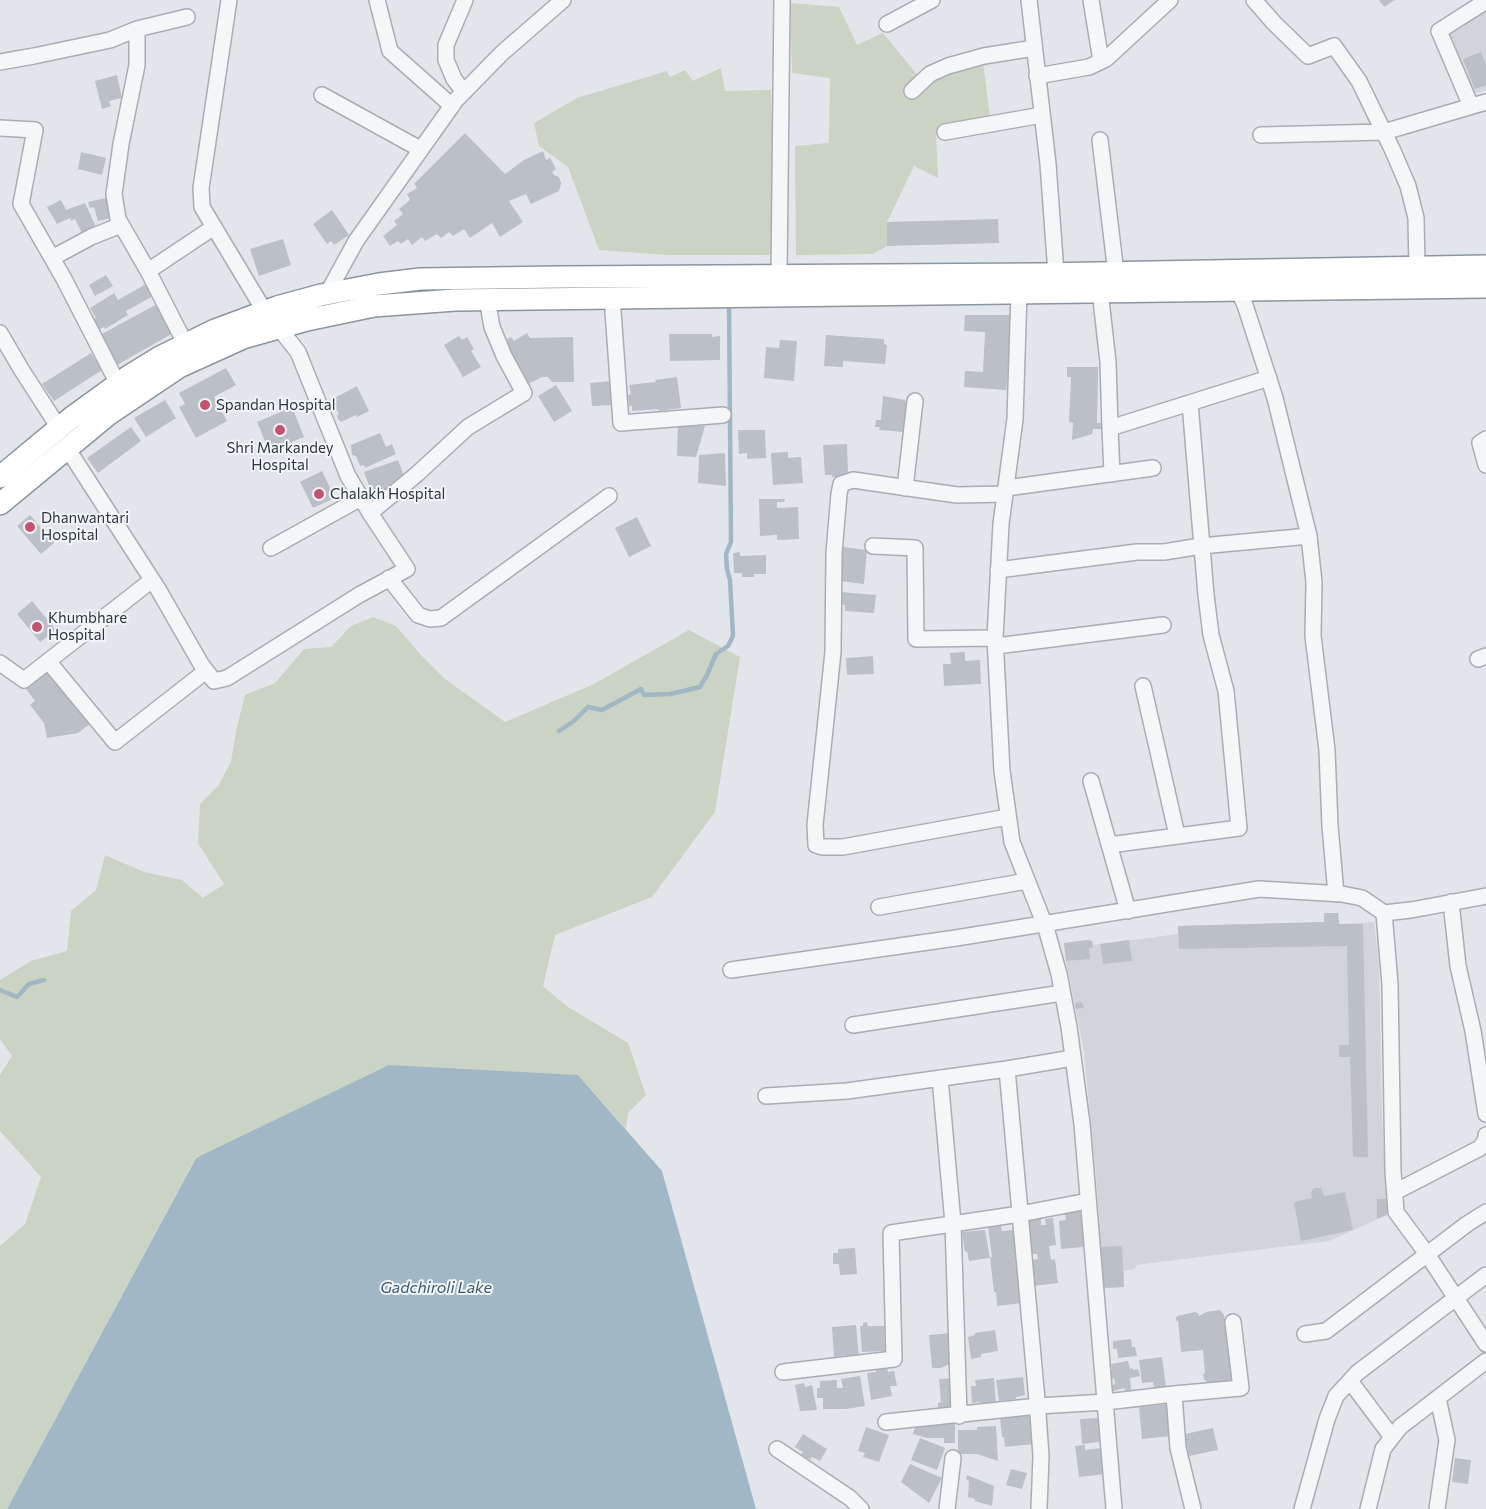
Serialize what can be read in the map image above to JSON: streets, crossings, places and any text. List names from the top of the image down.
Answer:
{
  "water": ["Gadchiroli Lake"],
  "places": [
    "Spandan Hospital",
    "Shri Markandey Hospital",
    "Chalakh Hospital",
    "Dhanwantari Hospital",
    "Khumbhare Hospital"
  ]
}
